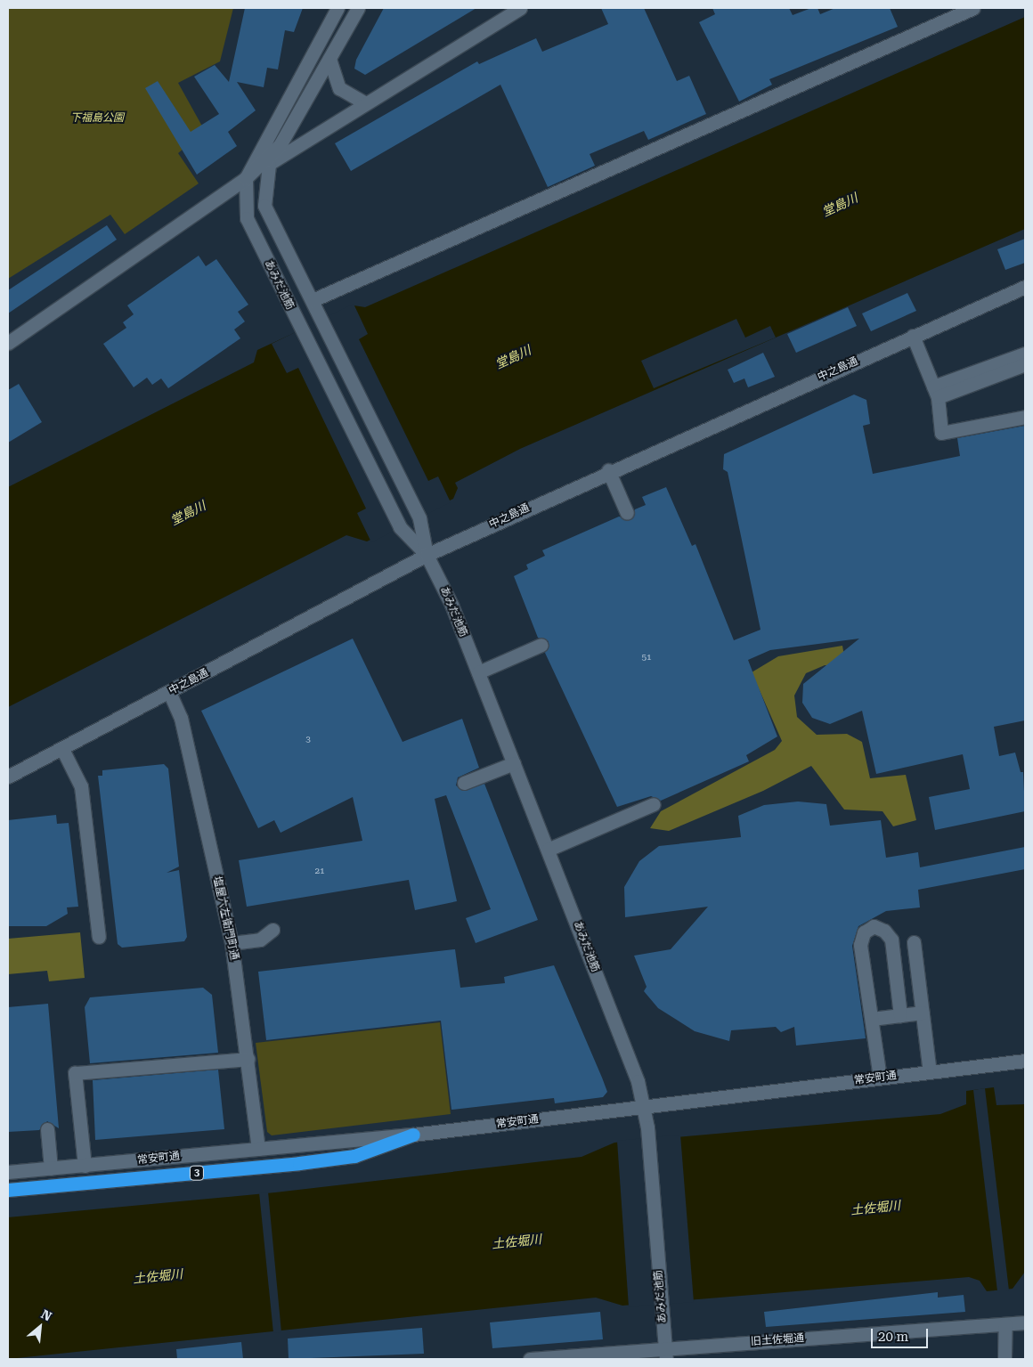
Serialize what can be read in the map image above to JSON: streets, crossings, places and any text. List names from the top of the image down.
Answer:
{
  "streets": {
    "highway": ["3"],
    "street": [
      "あみだ池筋",
      "中之島通",
      "塩屋六左衛門町通",
      "常安町通",
      "旧土佐堀通"
    ]
  },
  "crossings": [
    ["あみだ池筋", "中之島通"],
    ["あみだ池筋", "常安町通"],
    ["あみだ池筋", "旧土佐堀通"],
    ["中之島通", "塩屋六左衛門町通"],
    ["塩屋六左衛門町通", "常安町通"],
    ["常安町通", "3"]
  ],
  "water": ["堂島川", "土佐堀川"],
  "parks": ["下福島公園"],
  "house_numbers": ["51", "3", "21"],
  "scale_bar": "20 m",
  "north": "top right"
}
